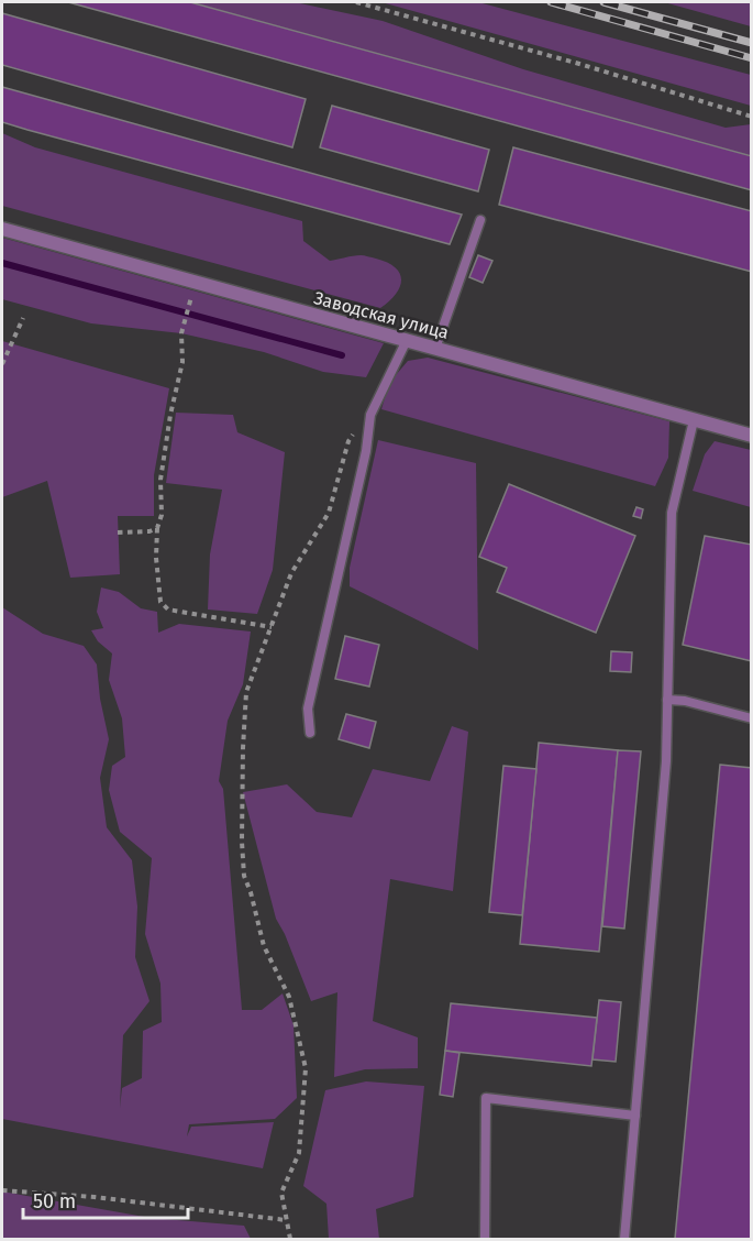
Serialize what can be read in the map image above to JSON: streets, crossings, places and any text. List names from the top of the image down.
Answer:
{
  "streets": {
    "street": ["Заводская улица"]
  },
  "scale_bar": "50 m"
}
